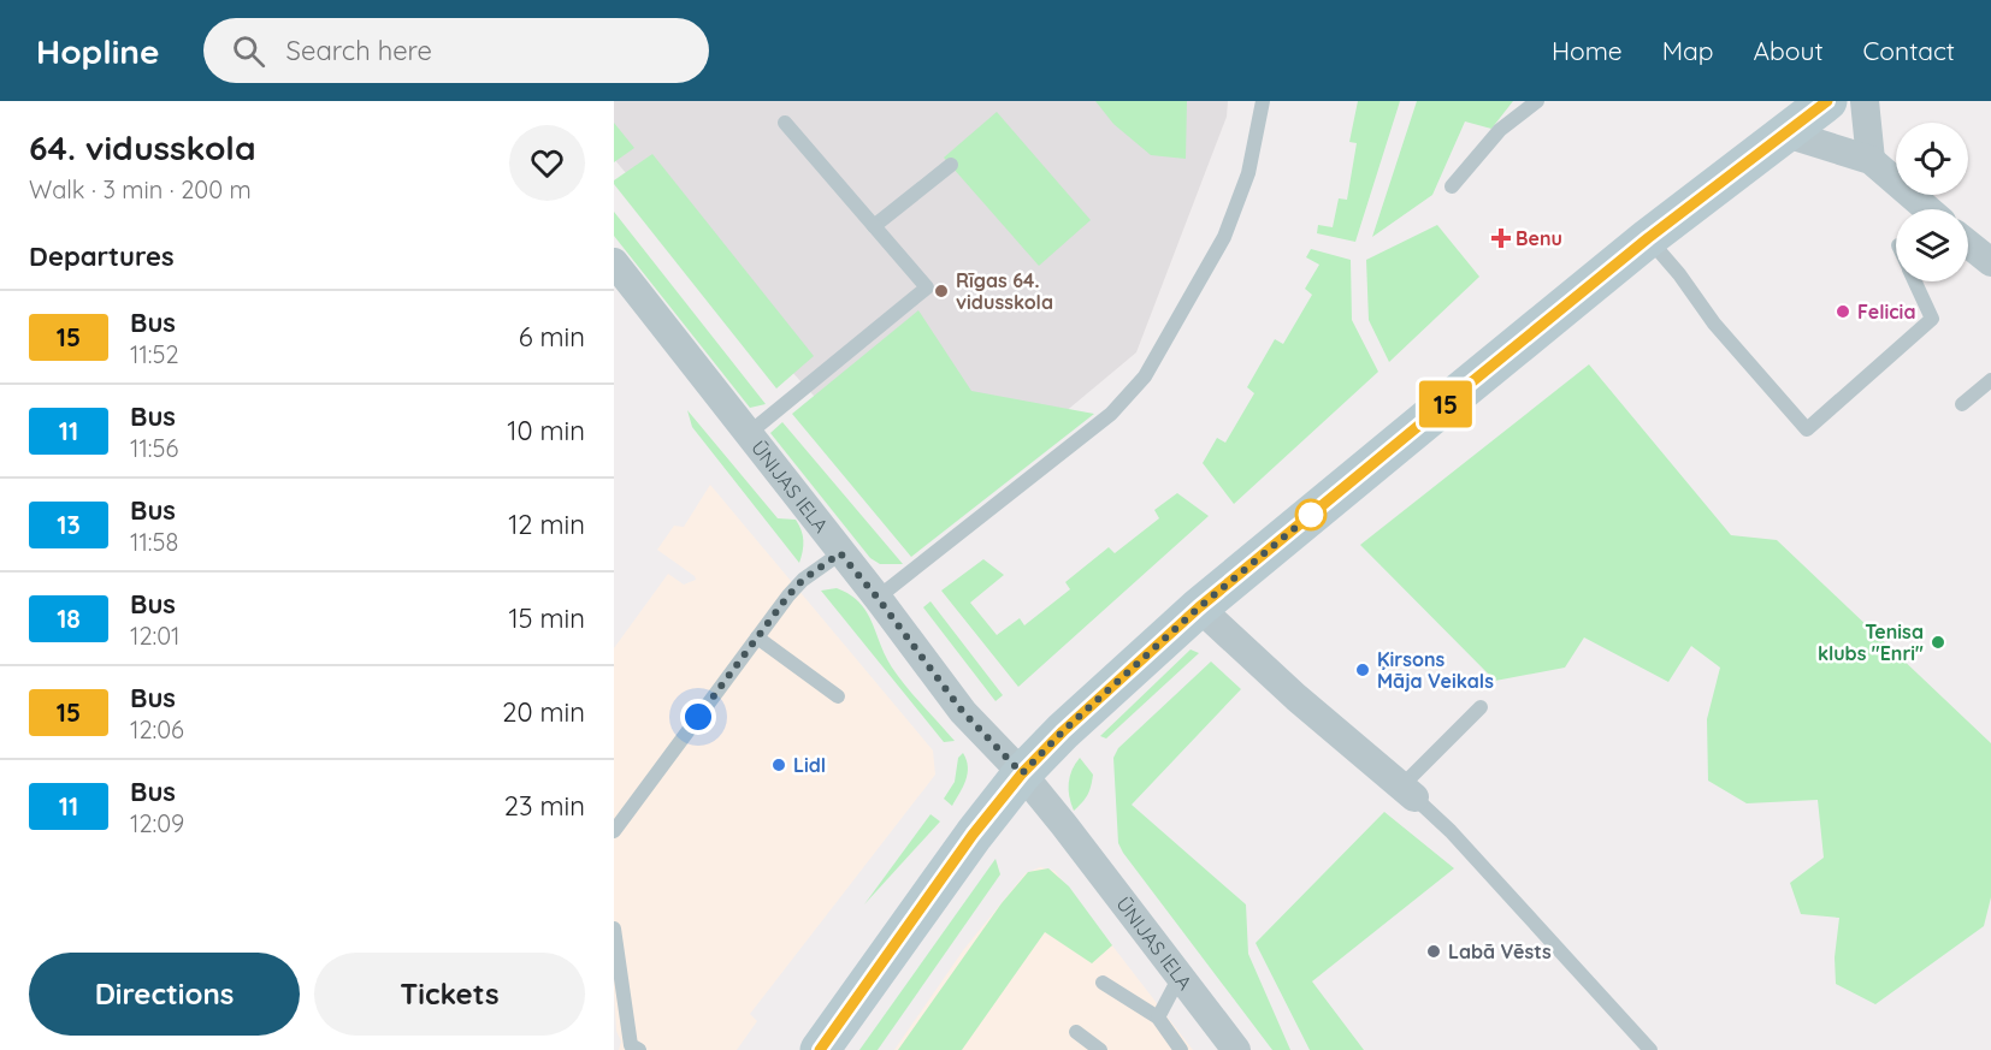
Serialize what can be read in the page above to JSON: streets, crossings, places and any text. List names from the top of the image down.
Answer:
{
  "streets": {
    "street": ["ŪNIJAS IELA"]
  },
  "places": {
    "health": ["Benu"],
    "other": [
      "Rīgas 64. vidusskola",
      "Felicia",
      "Tenisa klubs \"Enri\"",
      "Ķirsons Māja Veikals",
      "Lidl",
      "Labā Vēsts"
    ]
  },
  "lines": ["bus line 15"],
  "page": {
    "header": "Hopline",
    "search": "Search here",
    "nav": [
      "Home",
      "Map",
      "About",
      "Contact"
    ],
    "heading": [
      ["64. vidusskola", "Walk · 3 min · 200 m"],
      "Departures"
    ],
    "on_map": "15",
    "list": [
      {
        "mark": "15",
        "name": "Bus",
        "note": "11:52",
        "value": "6 min"
      },
      {
        "mark": "11",
        "name": "Bus",
        "note": "11:56",
        "value": "10 min"
      },
      {
        "mark": "13",
        "name": "Bus",
        "note": "11:58",
        "value": "12 min"
      },
      {
        "mark": "18",
        "name": "Bus",
        "note": "12:01",
        "value": "15 min"
      },
      {
        "mark": "15",
        "name": "Bus",
        "note": "12:06",
        "value": "20 min"
      },
      {
        "mark": "11",
        "name": "Bus",
        "note": "12:09",
        "value": "23 min"
      }
    ],
    "buttons": ["Directions", "Tickets"]
  }
}
